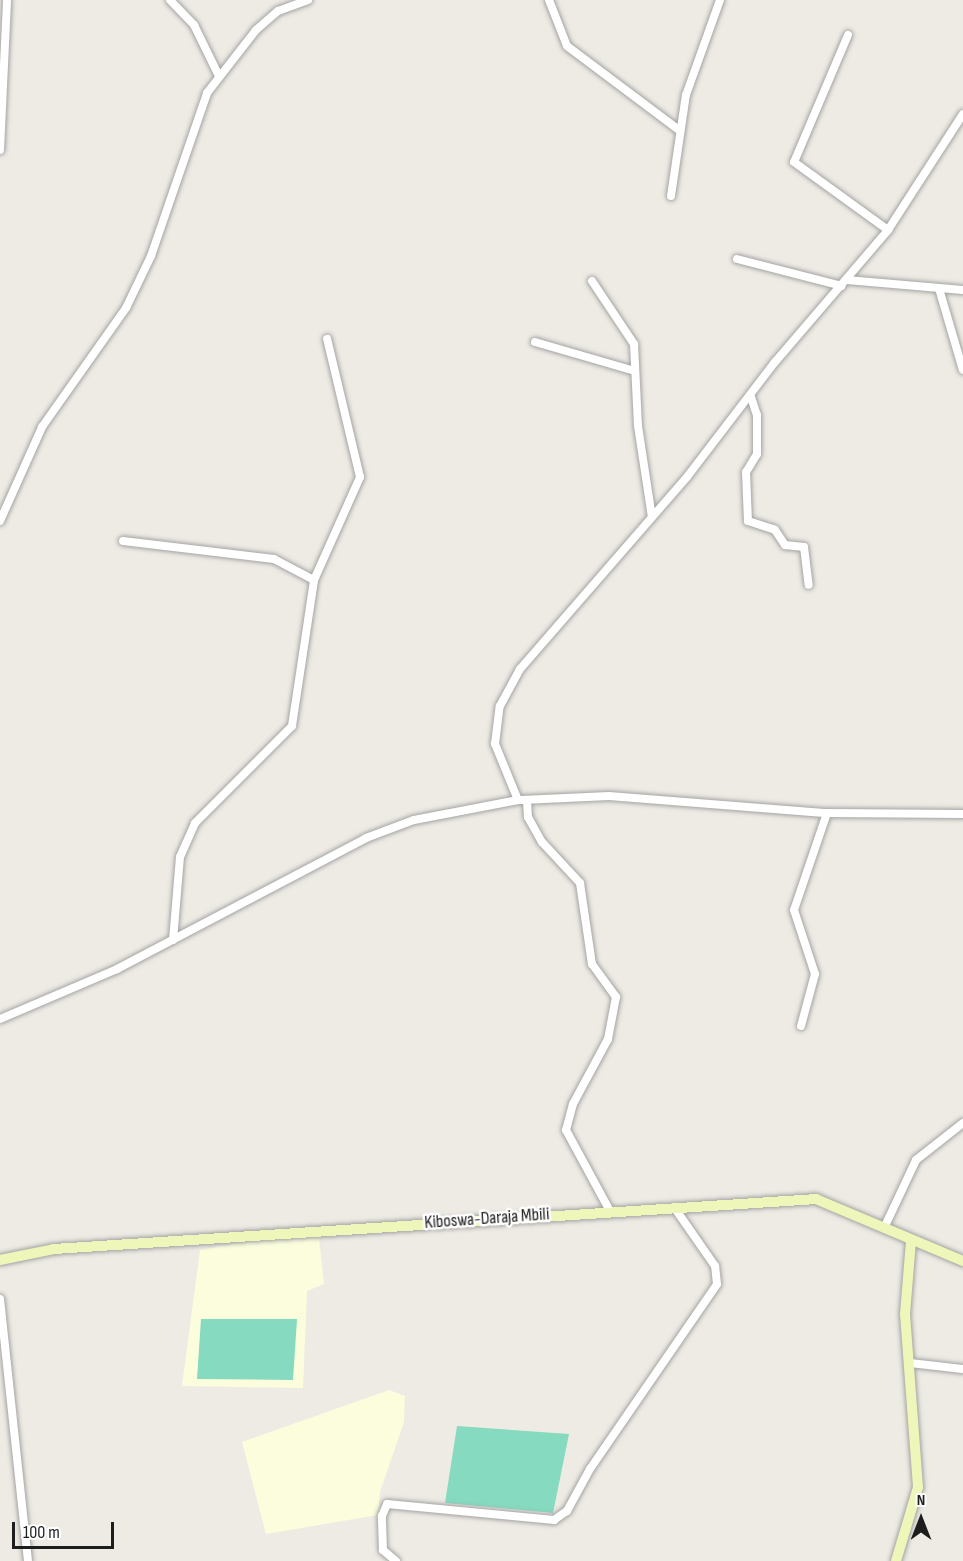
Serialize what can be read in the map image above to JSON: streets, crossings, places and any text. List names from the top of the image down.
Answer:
{
  "streets": {
    "main road": ["Kiboswa-Daraja Mbili"]
  },
  "scale_bar": "100 m",
  "north": "top"
}
